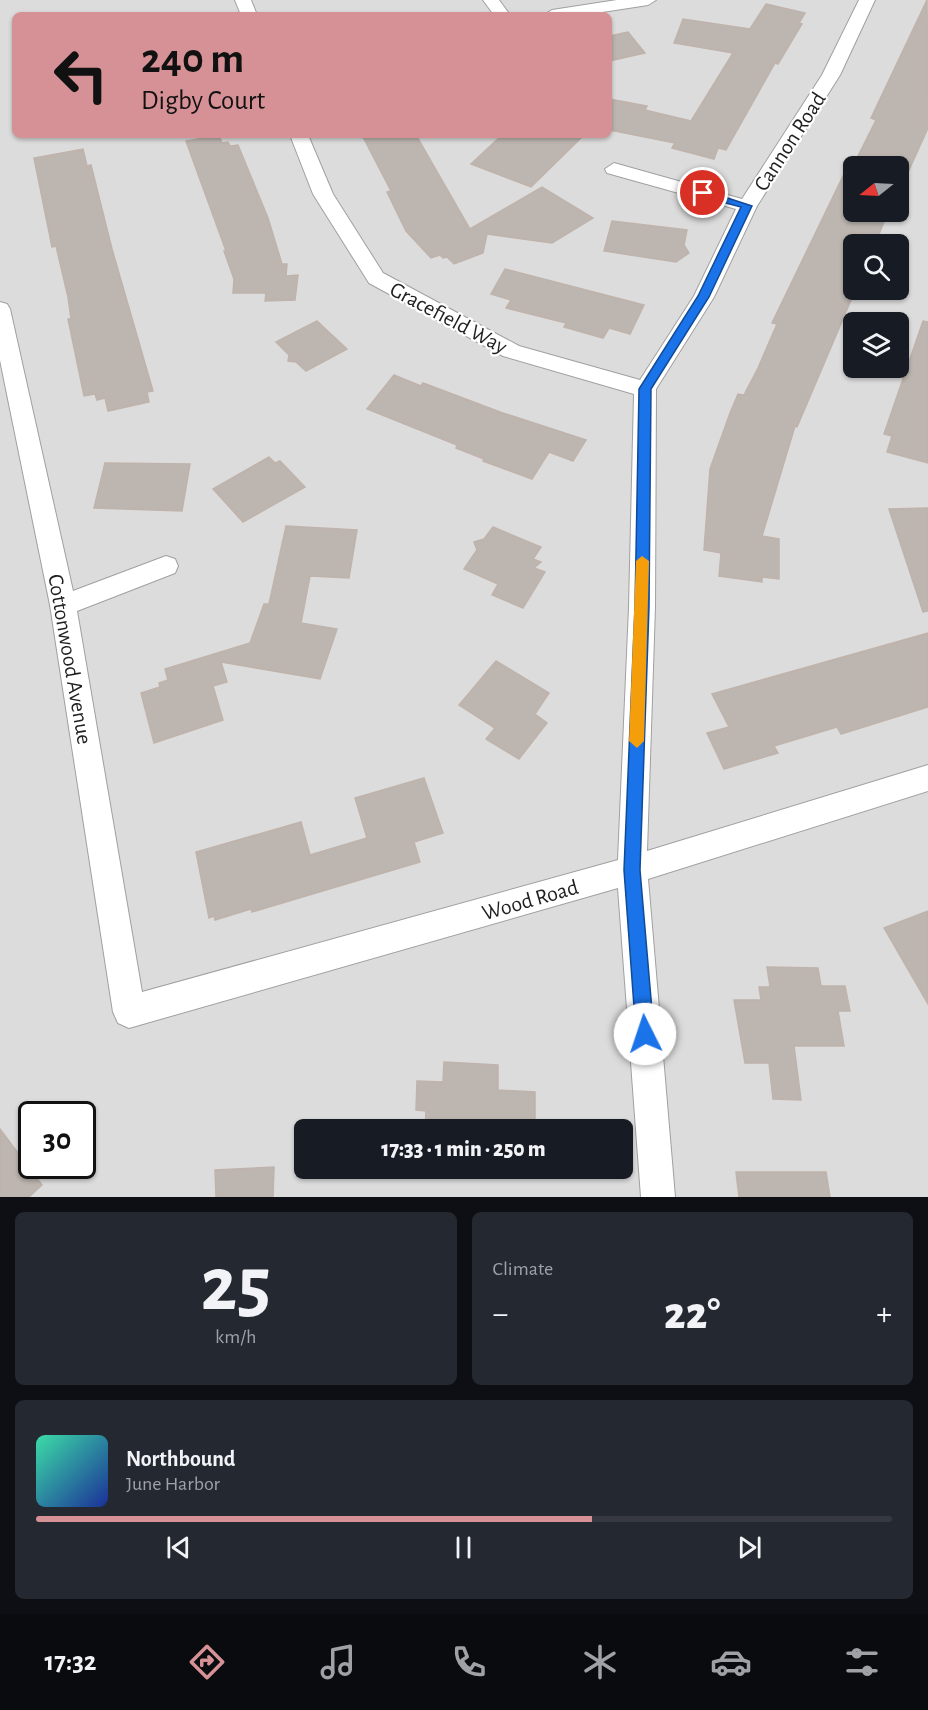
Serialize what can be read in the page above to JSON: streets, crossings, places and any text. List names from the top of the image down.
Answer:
{
  "streets": {
    "street": [
      "Cannon Road",
      "Gracefield Way",
      "Cottonwood Avenue",
      "Wood Road"
    ]
  },
  "crossings": [
    ["Cannon Road", "Gracefield Way"],
    ["Cottonwood Avenue", "Wood Road"]
  ],
  "north": "left",
  "page": {
    "turn": ["240 m", "Digby Court"],
    "limit": "30",
    "trip": "17:33 · 1 min · 250 m",
    "tile": [
      ["25", "km/h"],
      "Climate"
    ],
    "heat": ["−", "22°", "+"],
    "song": ["Northbound", "June Harbor"],
    "tabs": "17:32"
  }
}
